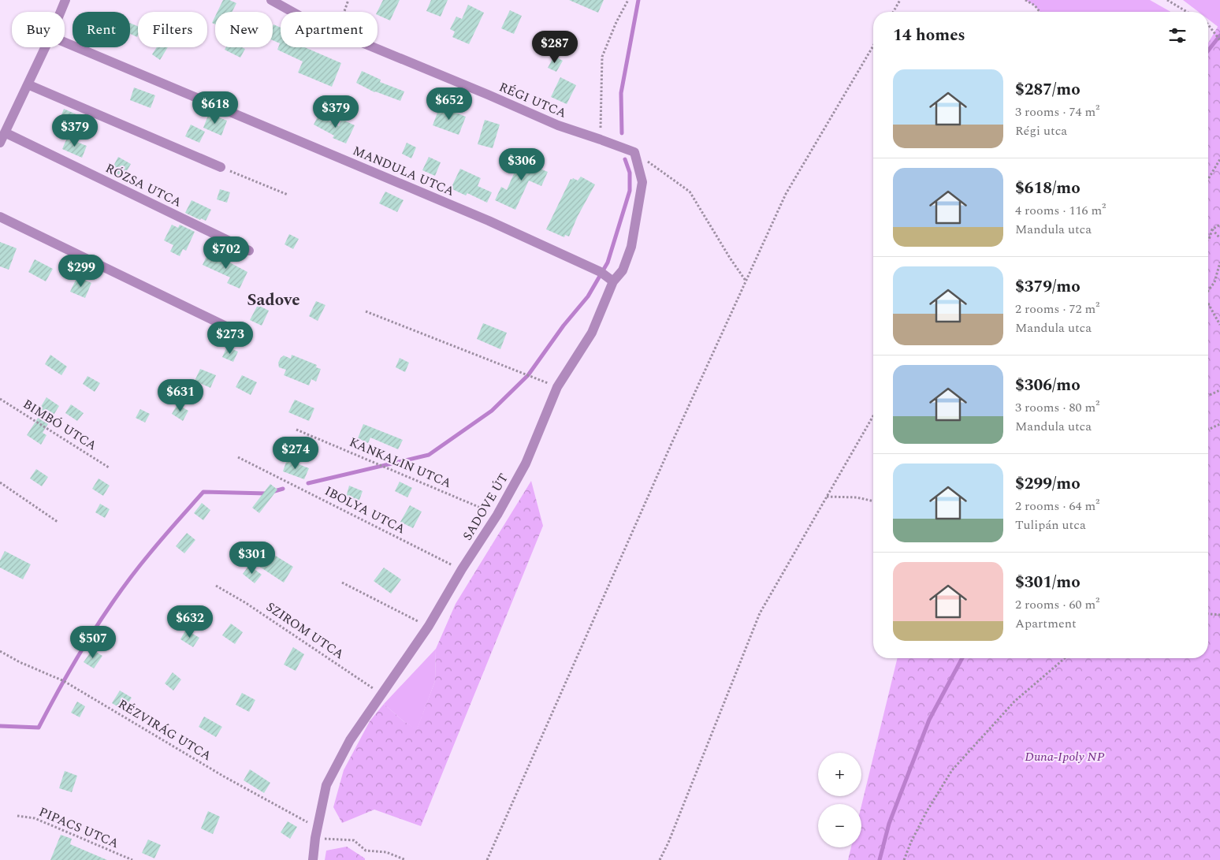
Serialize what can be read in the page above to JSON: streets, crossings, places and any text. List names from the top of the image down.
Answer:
{
  "streets": {
    "street": [
      "RÉGI UTCA",
      "MANDULA UTCA",
      "RÓZSA UTCA",
      "SADOVE ÚT"
    ],
    "path": [
      "BIMBÓ UTCA",
      "KANKALIN UTCA",
      "IBOLYA UTCA",
      "SZIROM UTCA",
      "RÉZVIRÁG UTCA",
      "PIPACS UTCA"
    ]
  },
  "crossings": [
    ["RÉGI UTCA", "SADOVE ÚT"],
    ["MANDULA UTCA", "SADOVE ÚT"],
    ["KANKALIN UTCA", "SADOVE ÚT"],
    ["SADOVE ÚT", "IBOLYA UTCA"],
    ["SADOVE ÚT", "SZIROM UTCA"],
    ["SADOVE ÚT", "RÉZVIRÁG UTCA"]
  ],
  "districts": ["Sadove"],
  "parks": ["Duna-Ipoly NP"],
  "page": {
    "chip": [
      "Buy",
      "Rent",
      "Filters",
      "New",
      "Apartment"
    ],
    "heading": "14 homes",
    "price": [
      "$287",
      "$652",
      "$618",
      "$379",
      "$379",
      "$306",
      "$702",
      "$299",
      "$273",
      "$631",
      "$274",
      "$301",
      "$632",
      "$507"
    ],
    "list": [
      {
        "name": "$287/mo",
        "note": "3 rooms · 74 m² · Régi utca"
      },
      {
        "name": "$618/mo",
        "note": "4 rooms · 116 m² · Mandula utca"
      },
      {
        "name": "$379/mo",
        "note": "2 rooms · 72 m² · Mandula utca"
      },
      {
        "name": "$306/mo",
        "note": "3 rooms · 80 m² · Mandula utca"
      },
      {
        "name": "$299/mo",
        "note": "2 rooms · 64 m² · Tulipán utca"
      },
      {
        "name": "$301/mo",
        "note": "2 rooms · 60 m² · Apartment"
      }
    ],
    "map_buttons": ["+", "−"]
  }
}
